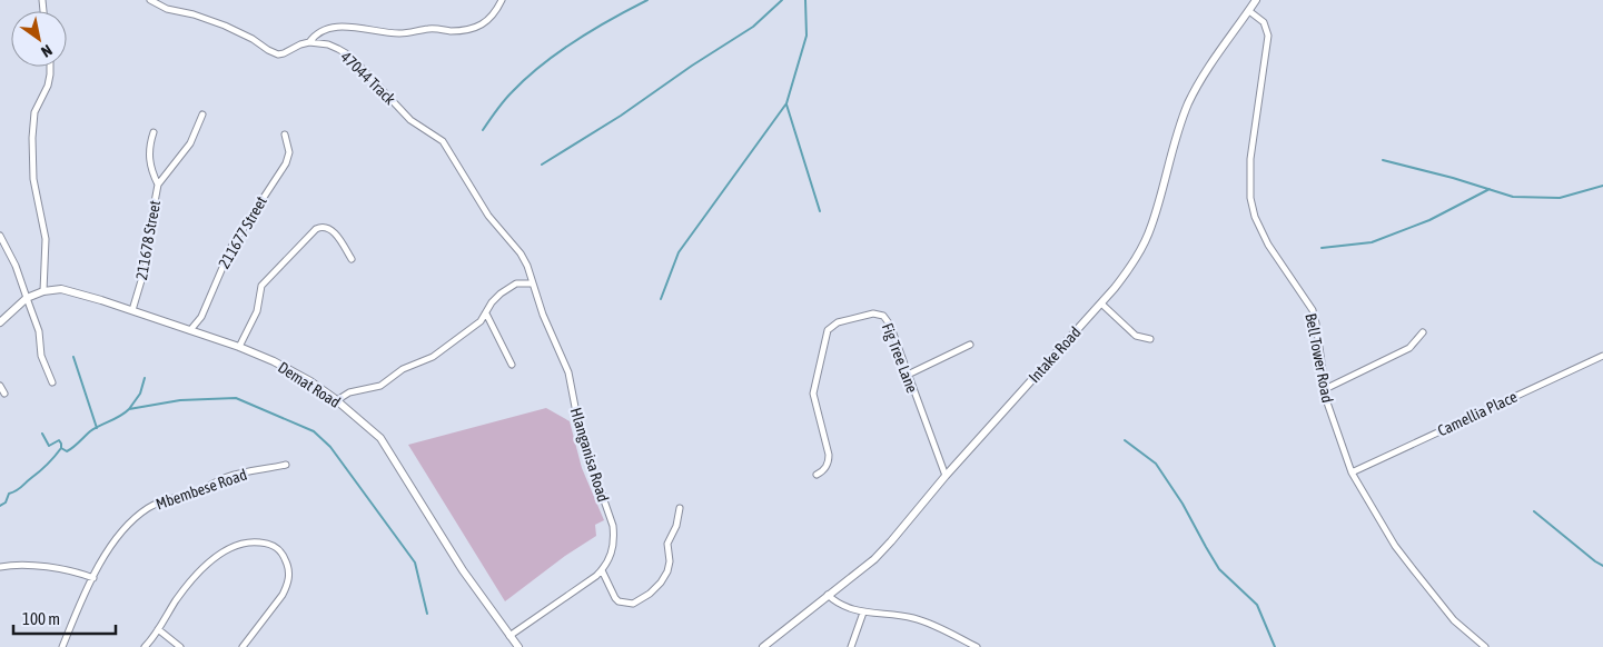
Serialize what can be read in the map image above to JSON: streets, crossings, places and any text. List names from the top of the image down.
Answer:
{
  "streets": {
    "street": [
      "47044 Track",
      "211677 Street",
      "211678 Street",
      "Intake Road",
      "Fig Tree Lane",
      "Bell Tower Road",
      "Demat Road",
      "Camellia Place",
      "Hlanganisa Road",
      "Mbembese Road"
    ]
  },
  "crossings": [
    ["47044 Track", "Hlanganisa Road"],
    ["211677 Street", "Demat Road"],
    ["211678 Street", "Demat Road"],
    ["Intake Road", "Fig Tree Lane"],
    ["Intake Road", "Bell Tower Road"],
    ["Bell Tower Road", "Camellia Place"],
    ["Demat Road", "Hlanganisa Road"]
  ],
  "scale_bar": "100 m",
  "north": "bottom right"
}
